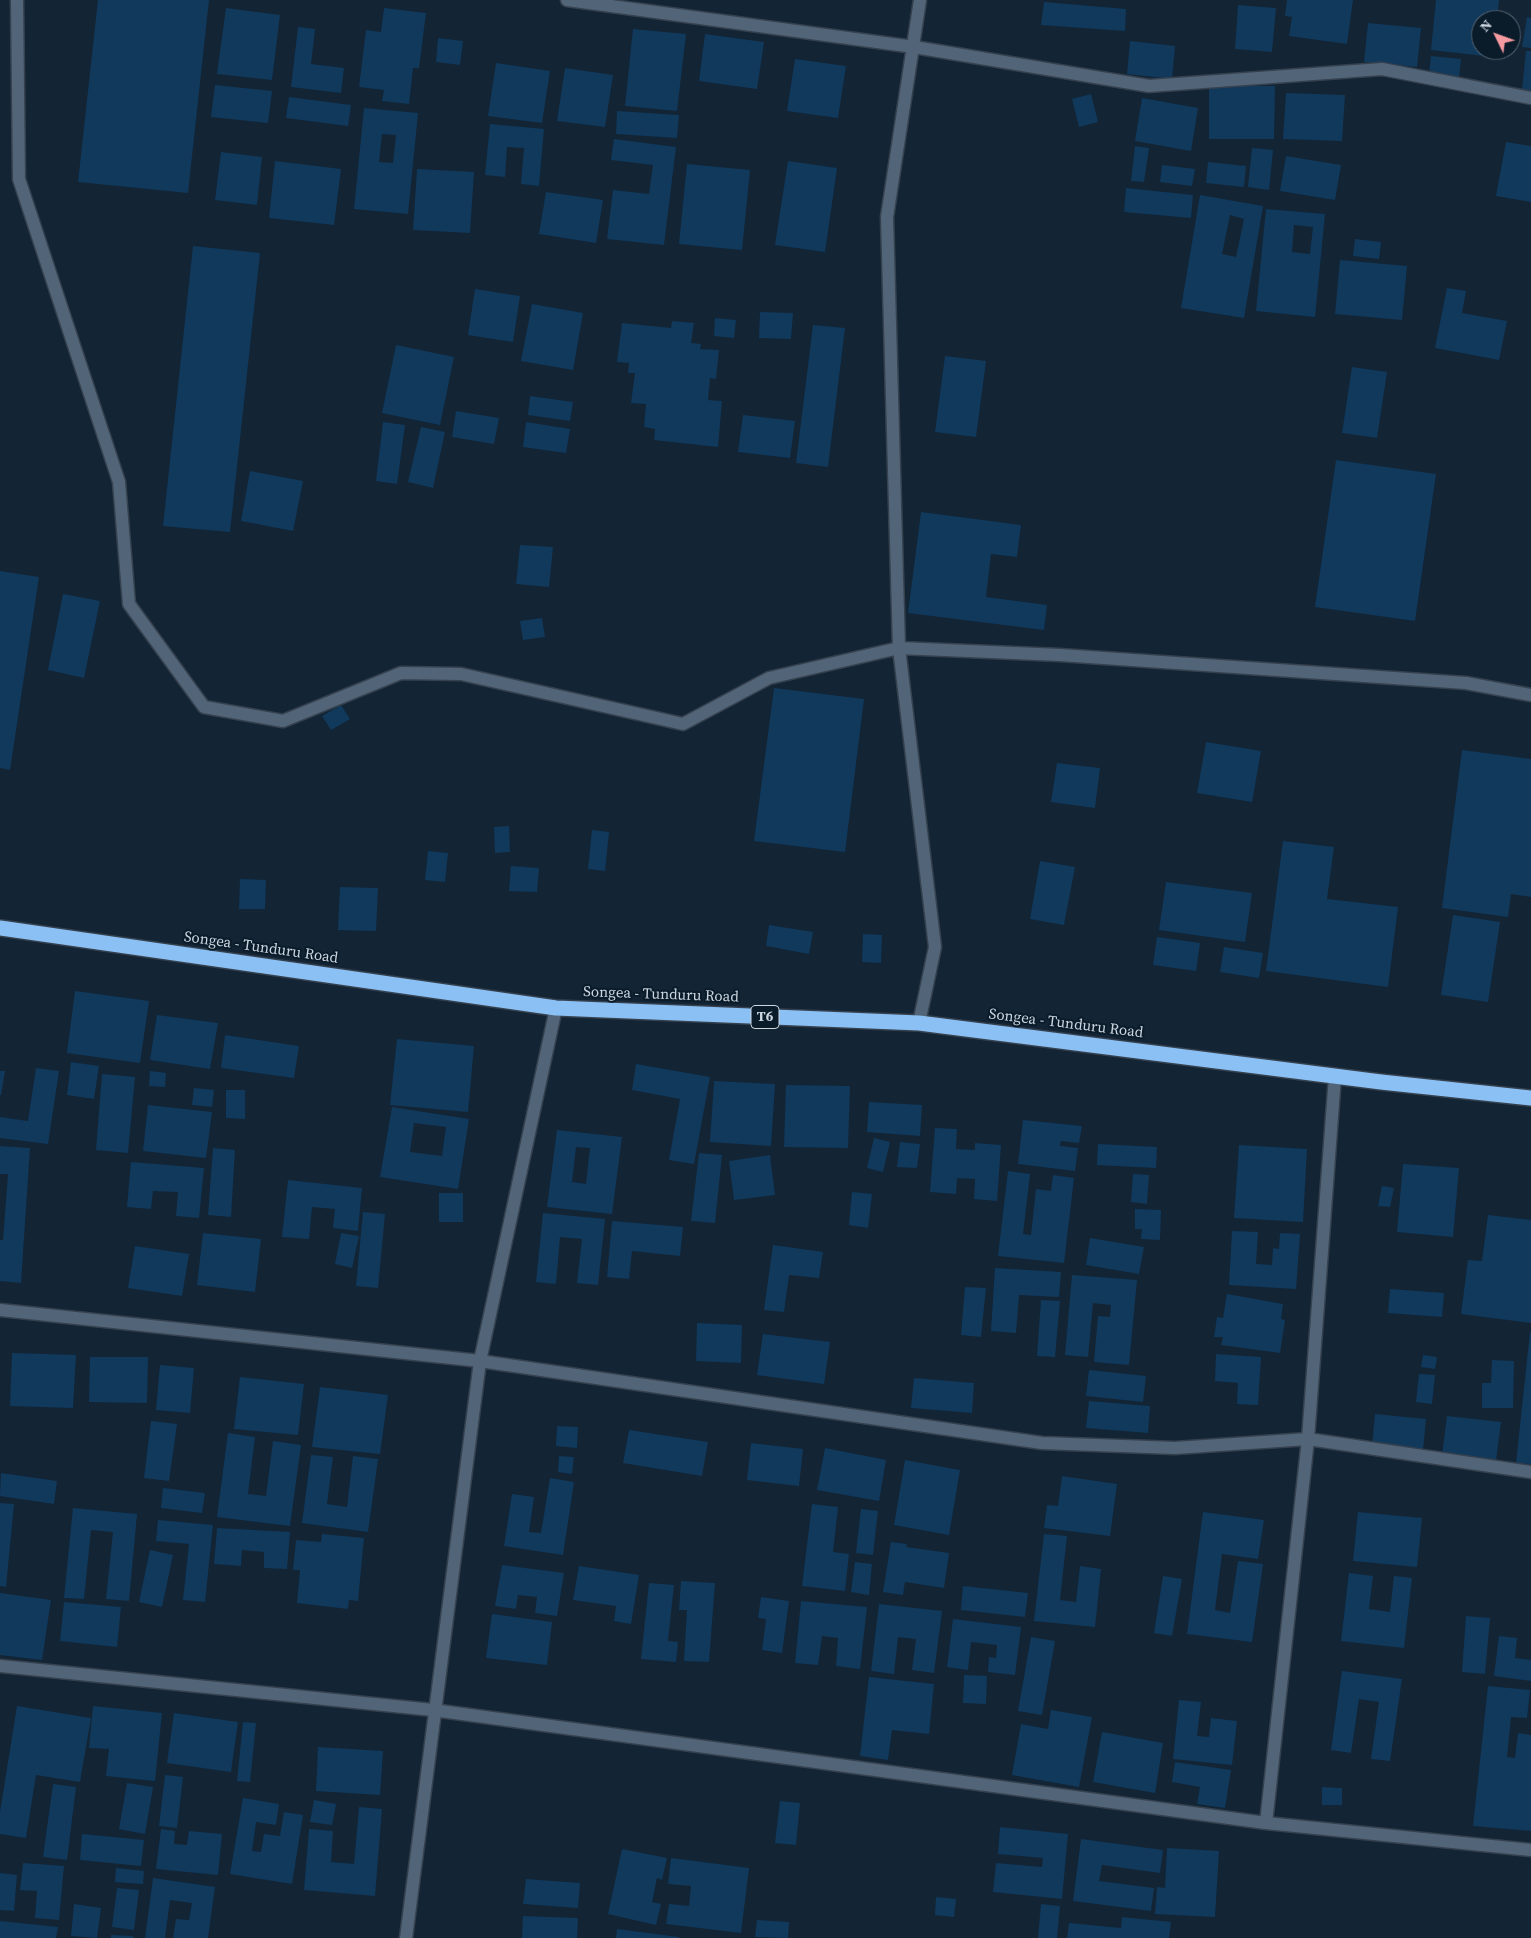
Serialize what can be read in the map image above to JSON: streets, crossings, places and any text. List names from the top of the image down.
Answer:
{
  "streets": {
    "highway": ["Songea - Tunduru Road", "T6"]
  },
  "north": "top left"
}
